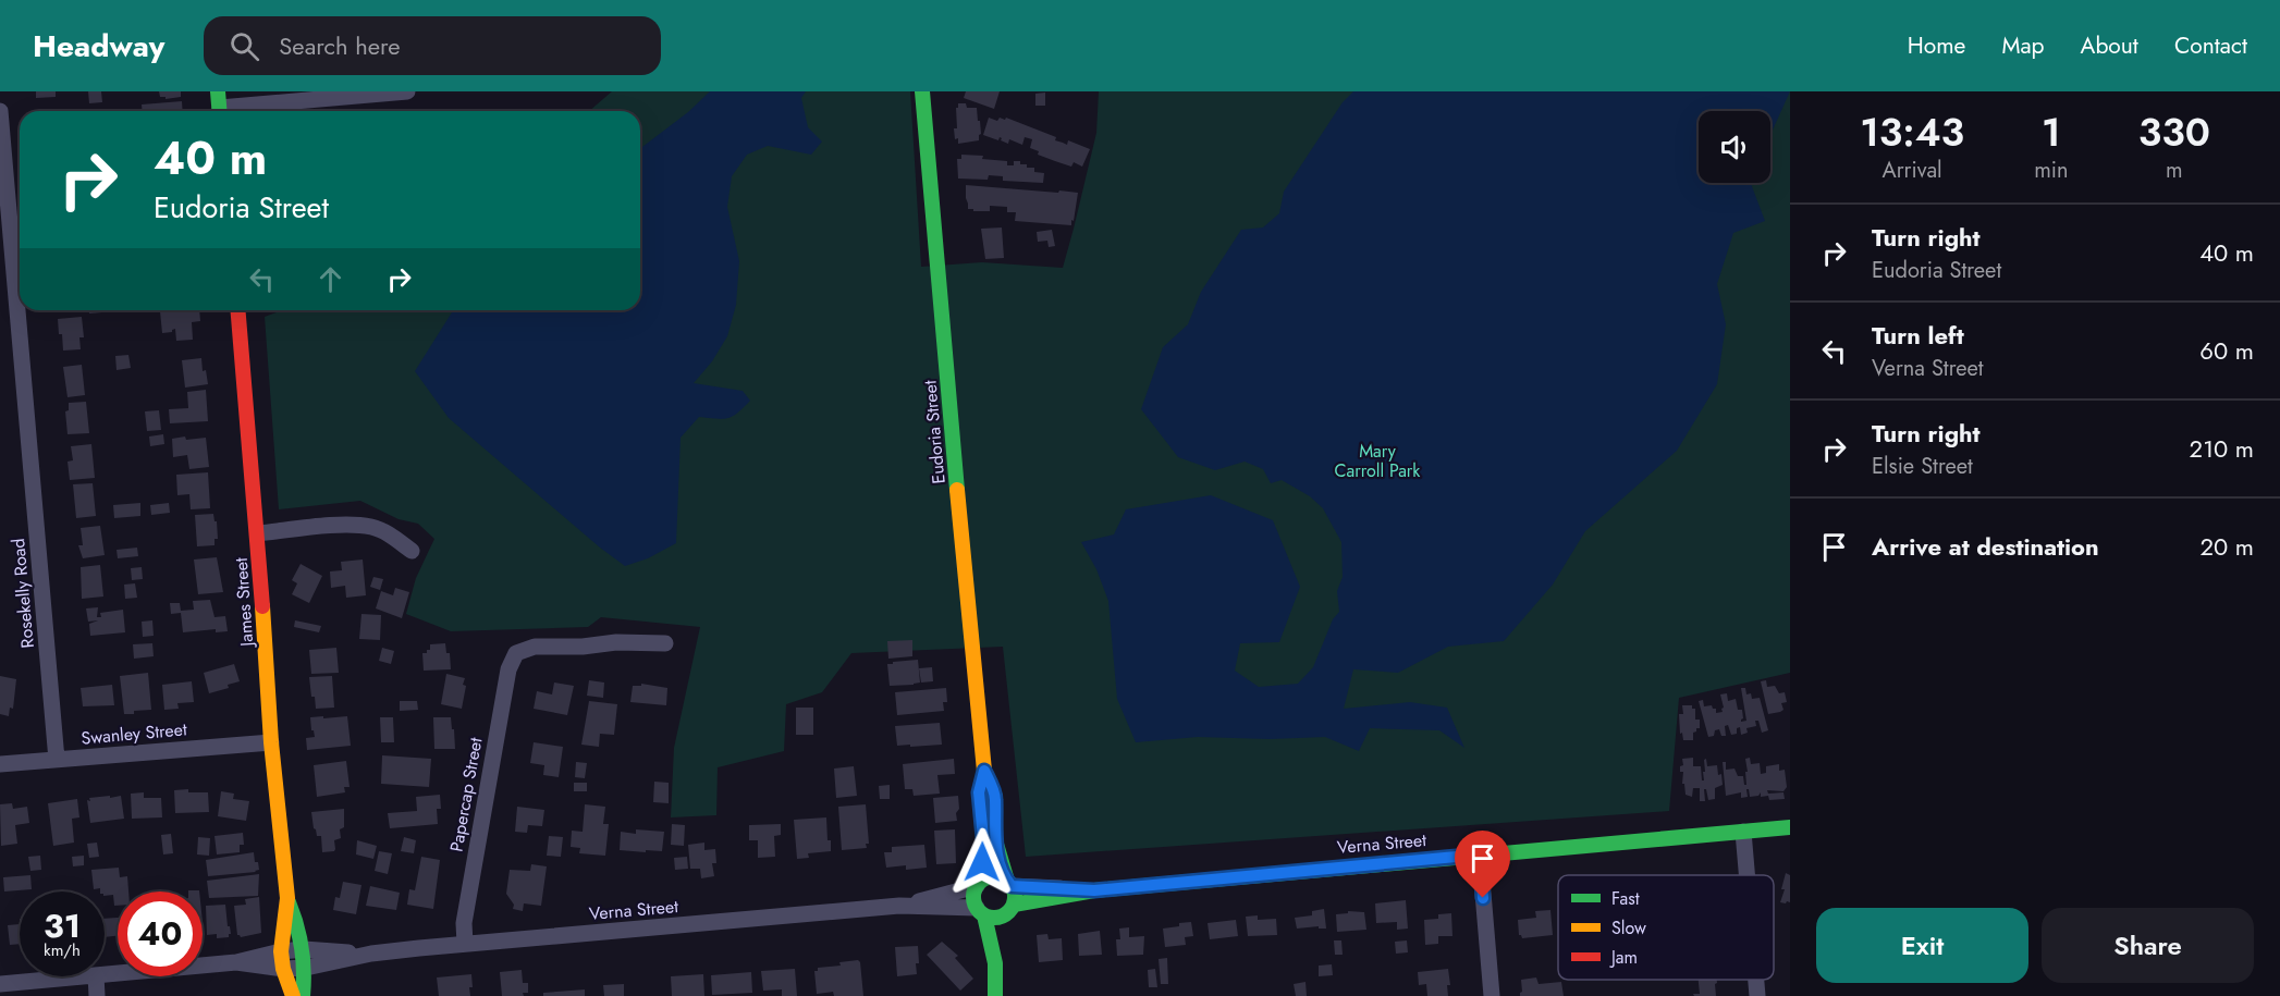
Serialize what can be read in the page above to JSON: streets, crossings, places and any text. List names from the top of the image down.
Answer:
{
  "streets": {
    "street": [
      "Eudoria Street",
      "Rosekelly Road",
      "James Street",
      "Swanley Street",
      "Papercap Street",
      "Verna Street"
    ]
  },
  "crossings": [
    ["Eudoria Street", "Verna Street"],
    ["Rosekelly Road", "Swanley Street"],
    ["James Street", "Swanley Street"],
    ["James Street", "Verna Street"],
    ["Papercap Street", "Verna Street"]
  ],
  "parks": ["Mary Carroll Park"],
  "legend": ["Fast", "Slow", "Jam"],
  "page": {
    "header": "Headway",
    "search": "Search here",
    "nav": [
      "Home",
      "Map",
      "About",
      "Contact"
    ],
    "eta": [
      "13:43",
      "Arrival",
      "1",
      "min",
      "330",
      "m"
    ],
    "turn": ["40 m", "Eudoria Street"],
    "list": [
      {
        "name": "Turn right",
        "note": "Eudoria Street",
        "value": "40 m"
      },
      {
        "name": "Turn left",
        "note": "Verna Street",
        "value": "60 m"
      },
      {
        "name": "Turn right",
        "note": "Elsie Street",
        "value": "210 m"
      },
      {
        "name": "Arrive at destination",
        "value": "20 m"
      }
    ],
    "speed": "31 km/h",
    "limit": "40",
    "buttons": ["Exit", "Share"]
  }
}
